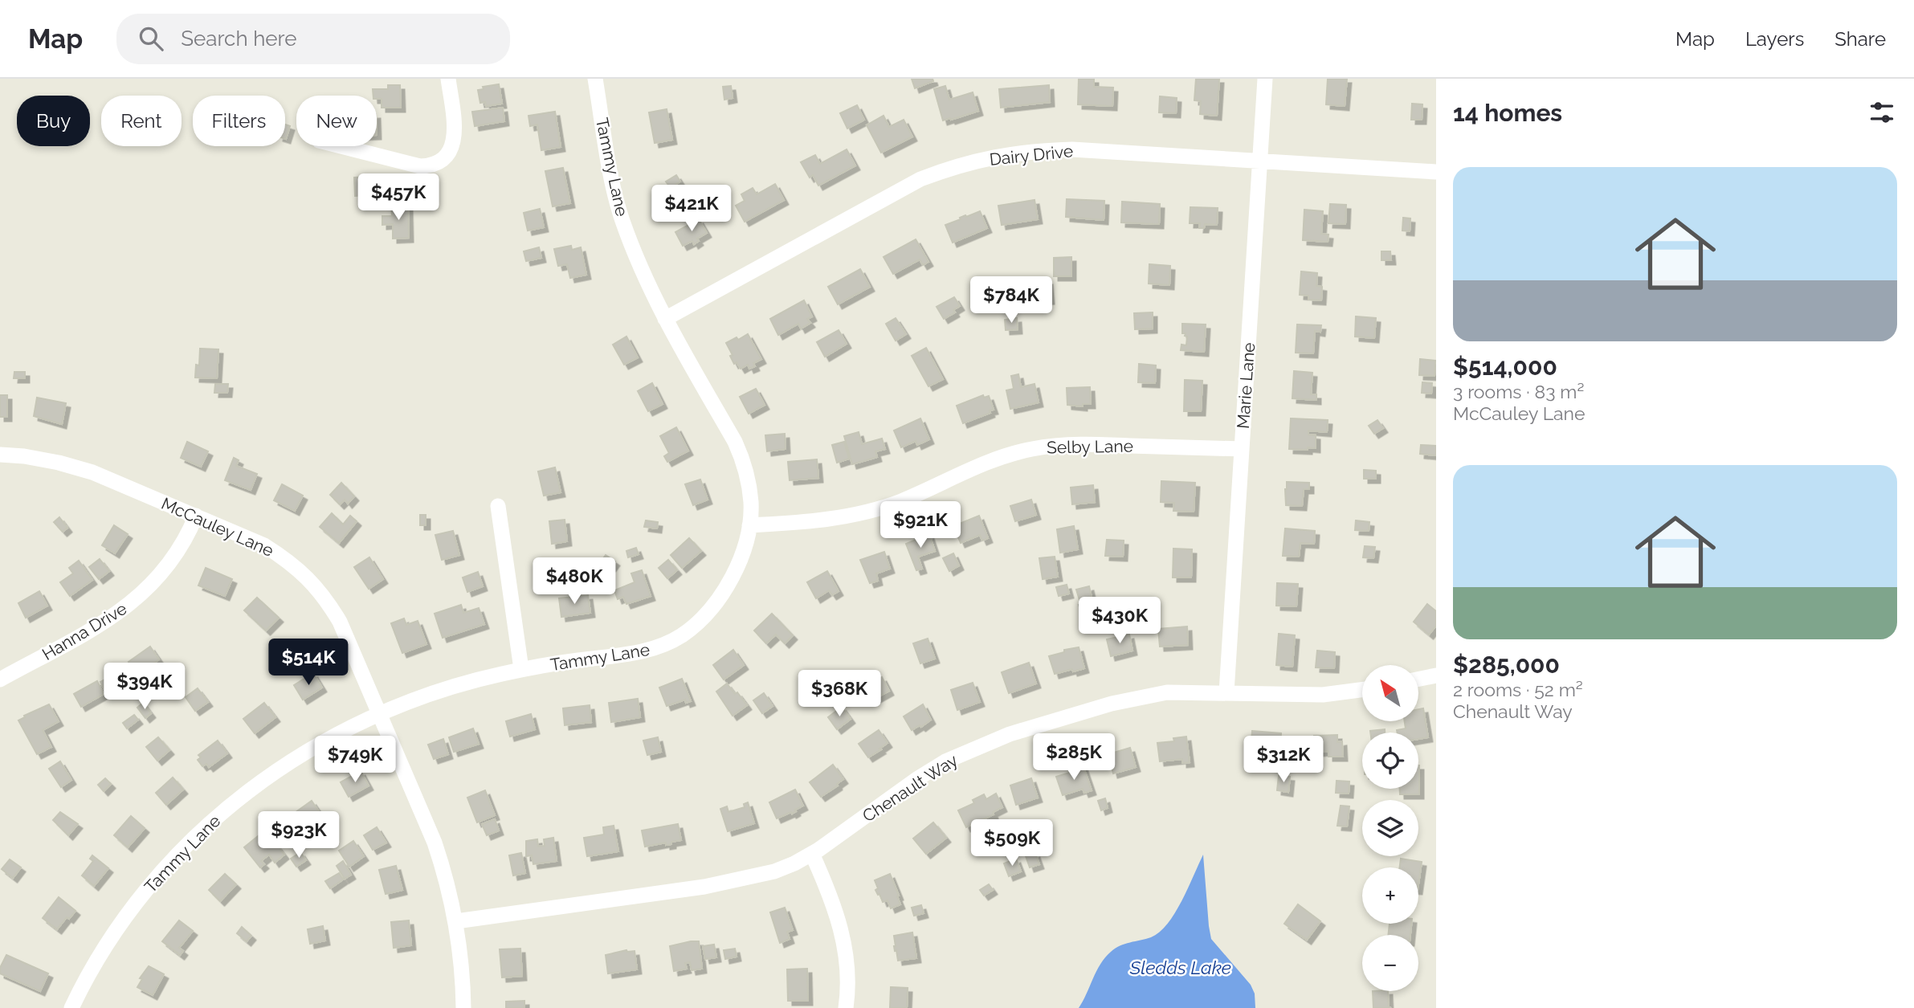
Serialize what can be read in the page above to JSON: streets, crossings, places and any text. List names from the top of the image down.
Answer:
{
  "streets": {
    "street": [
      "Dairy Drive",
      "Tammy Lane",
      "Marie Lane",
      "Selby Lane",
      "McCauley Lane",
      "Hanna Drive",
      "Chenault Way"
    ]
  },
  "crossings": [
    ["Dairy Drive", "Tammy Lane"],
    ["Dairy Drive", "Marie Lane"],
    ["Tammy Lane", "Selby Lane"],
    ["Tammy Lane", "McCauley Lane"],
    ["Marie Lane", "Selby Lane"],
    ["Marie Lane", "Chenault Way"],
    ["McCauley Lane", "Hanna Drive"],
    ["McCauley Lane", "Chenault Way"]
  ],
  "water": ["Sledds Lake"],
  "north": "top left",
  "page": {
    "header": "Map",
    "search": "Search here",
    "nav": ["Map", "Layers", "Share"],
    "heading": "14 homes",
    "chip": [
      "Buy",
      "Rent",
      "Filters",
      "New"
    ],
    "list": [
      {
        "name": "$514,000",
        "note": "3 rooms · 83 m² · McCauley Lane"
      },
      {
        "name": "$285,000",
        "note": "2 rooms · 52 m² · Chenault Way"
      }
    ],
    "price": [
      "$457K",
      "$421K",
      "$784K",
      "$921K",
      "$480K",
      "$430K",
      "$514K",
      "$394K",
      "$368K",
      "$285K",
      "$749K",
      "$312K",
      "$923K",
      "$509K"
    ],
    "map_buttons": ["+", "−"]
  }
}
